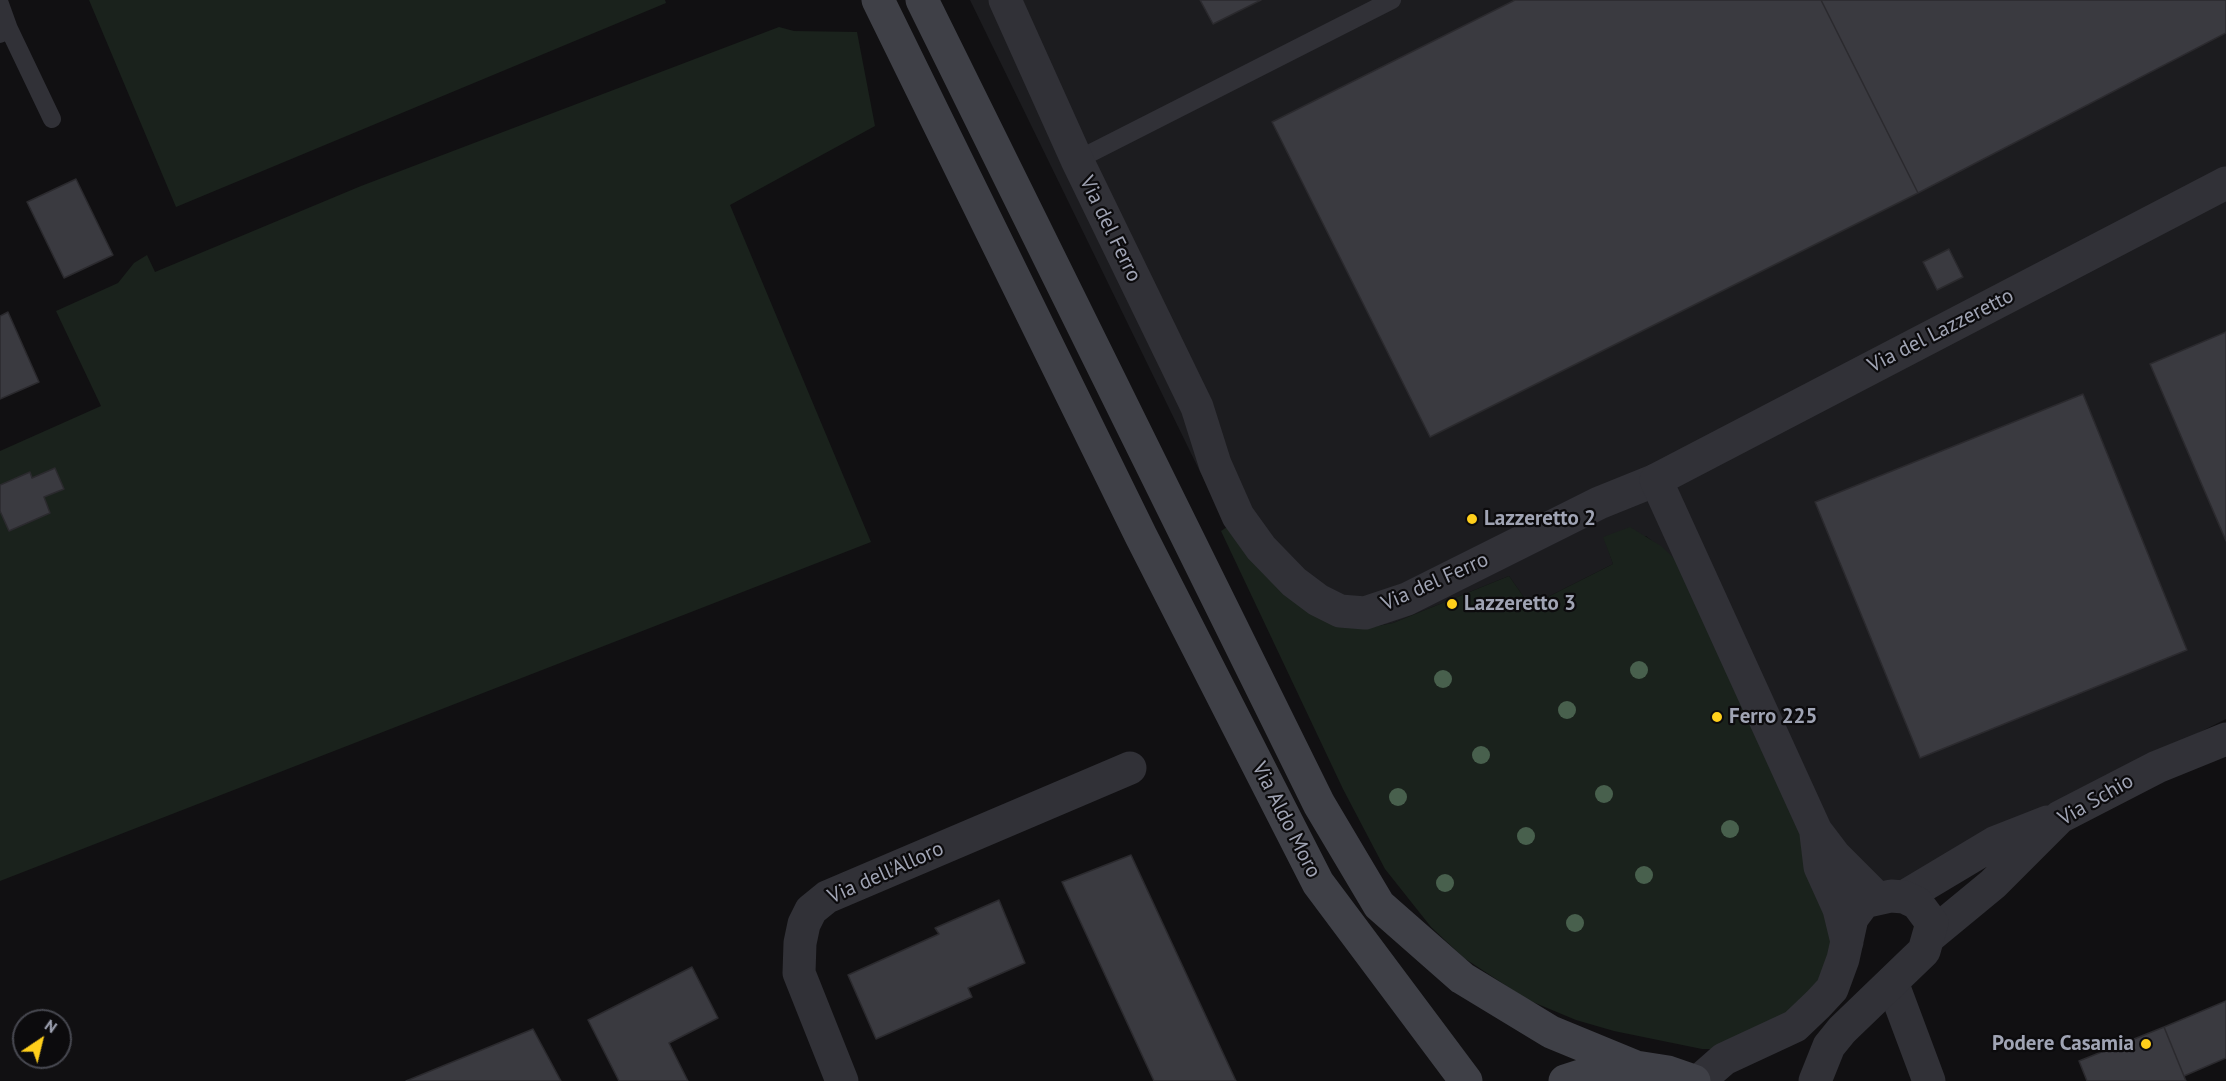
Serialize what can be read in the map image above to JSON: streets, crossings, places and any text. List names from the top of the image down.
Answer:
{
  "streets": {
    "main road": ["Via Aldo Moro"],
    "street": [
      "Via del Ferro",
      "Via del Lazzeretto",
      "Via Schio",
      "Via dell'Alloro"
    ]
  },
  "crossings": [
    ["Via del Ferro", "Via del Lazzeretto"]
  ],
  "places": [
    "Lazzeretto 2",
    "Lazzeretto 3",
    "Ferro 225",
    "Podere Casamia"
  ],
  "north": "top right"
}
